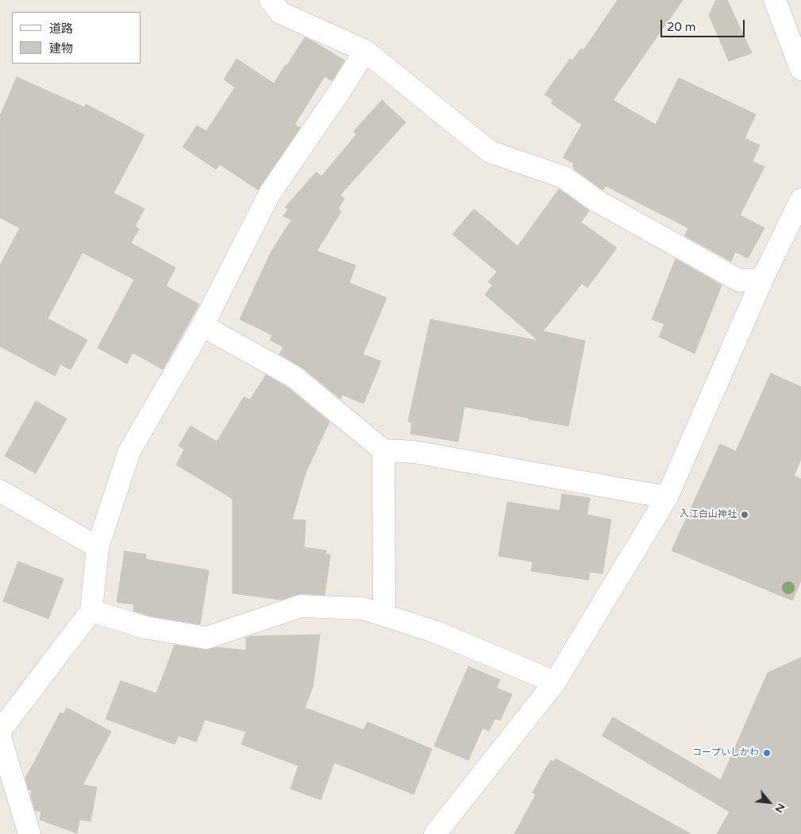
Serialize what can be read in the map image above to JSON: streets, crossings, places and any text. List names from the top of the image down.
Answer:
{
  "places": ["入江白山神社", "コープいしかわ"],
  "legend": ["道路", "建物"],
  "scale_bar": "20 m",
  "north": "bottom right"
}
